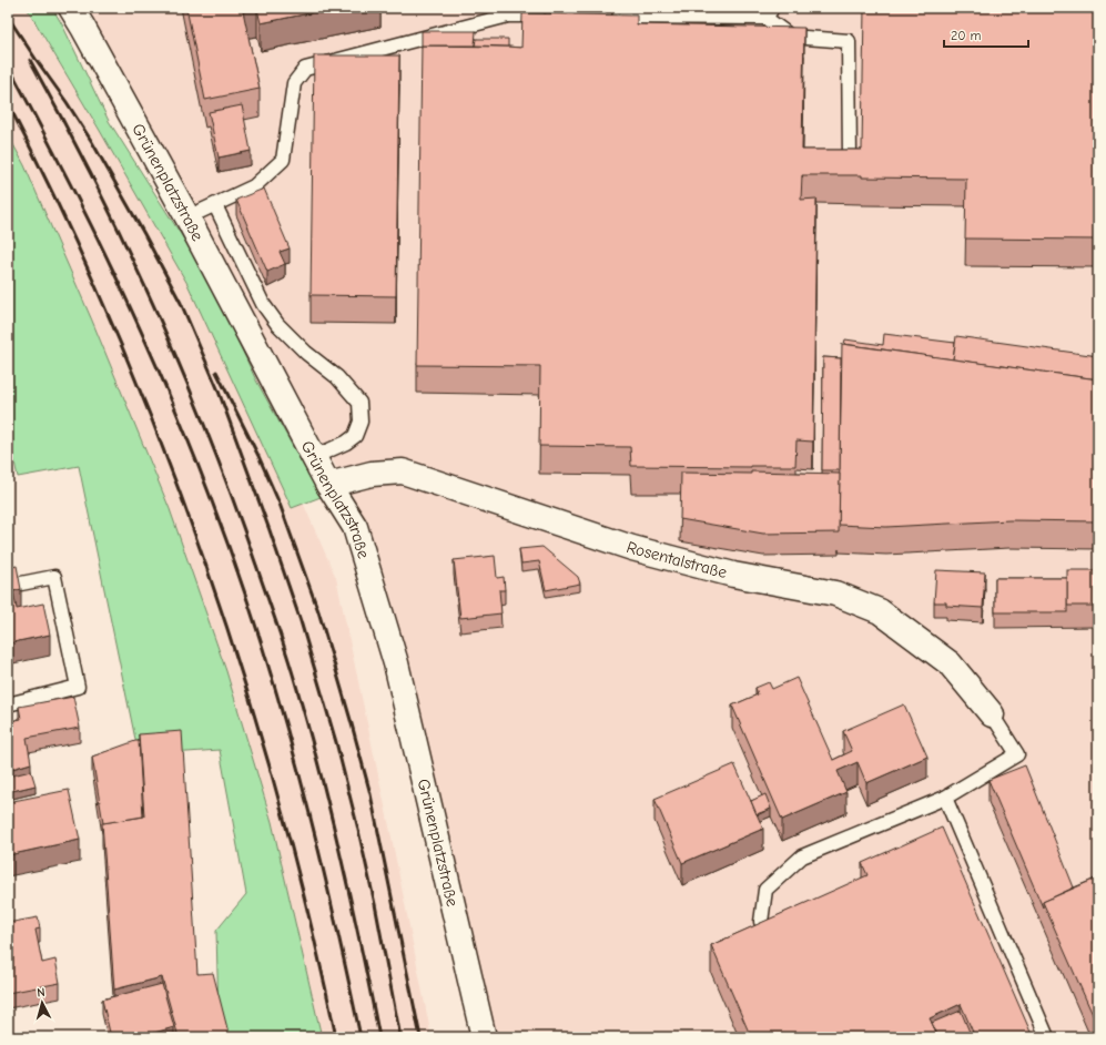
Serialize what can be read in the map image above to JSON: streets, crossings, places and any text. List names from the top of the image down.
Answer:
{
  "streets": {
    "street": ["Grünenplatzstraße", "Rosentalstraße"]
  },
  "crossings": [
    ["Grünenplatzstraße", "Rosentalstraße"]
  ],
  "scale_bar": "20 m",
  "north": "top"
}
